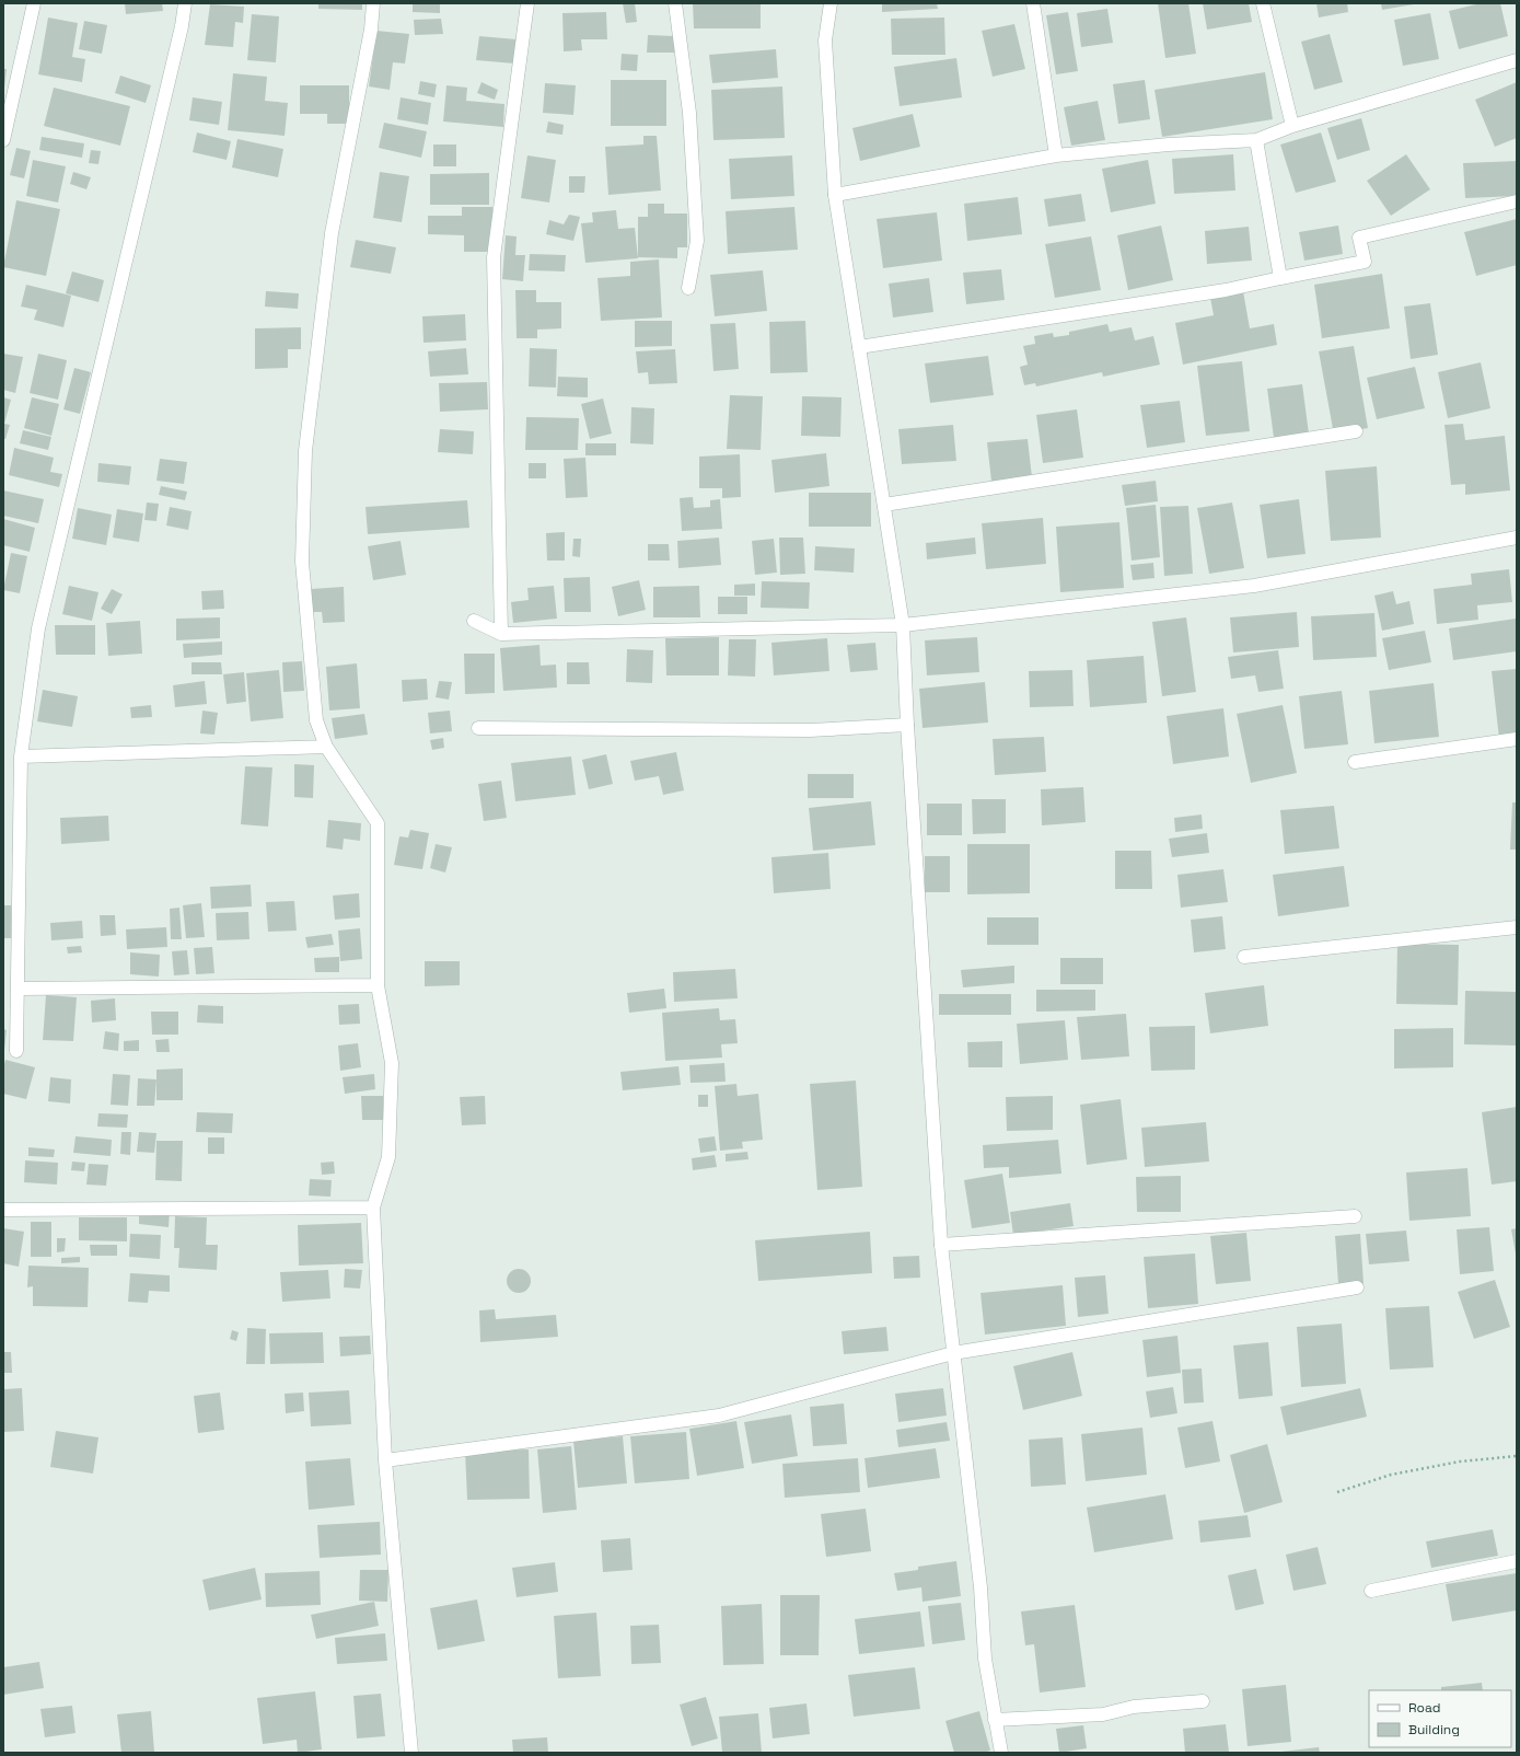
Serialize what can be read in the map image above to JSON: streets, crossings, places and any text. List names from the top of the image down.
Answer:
{
  "legend": ["Road", "Building"]
}
